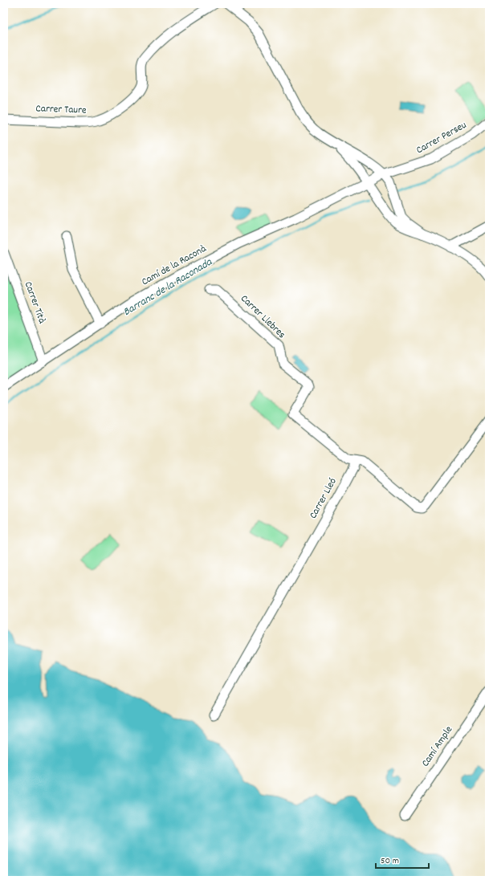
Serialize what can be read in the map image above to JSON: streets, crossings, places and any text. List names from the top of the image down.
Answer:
{
  "streets": {
    "street": [
      "Carrer Taure",
      "Carrer Perseu",
      "Camí de la Raconà",
      "Carrer Tità",
      "Carrer Llebres",
      "Carrer Lleó",
      "Camí Ample"
    ]
  },
  "crossings": [
    ["Carrer Perseu", "Camí de la Raconà"],
    ["Camí de la Raconà", "Carrer Tità"],
    ["Carrer Llebres", "Carrer Lleó"]
  ],
  "water": ["Barranc de la Raconada"],
  "scale_bar": "50 m"
}
